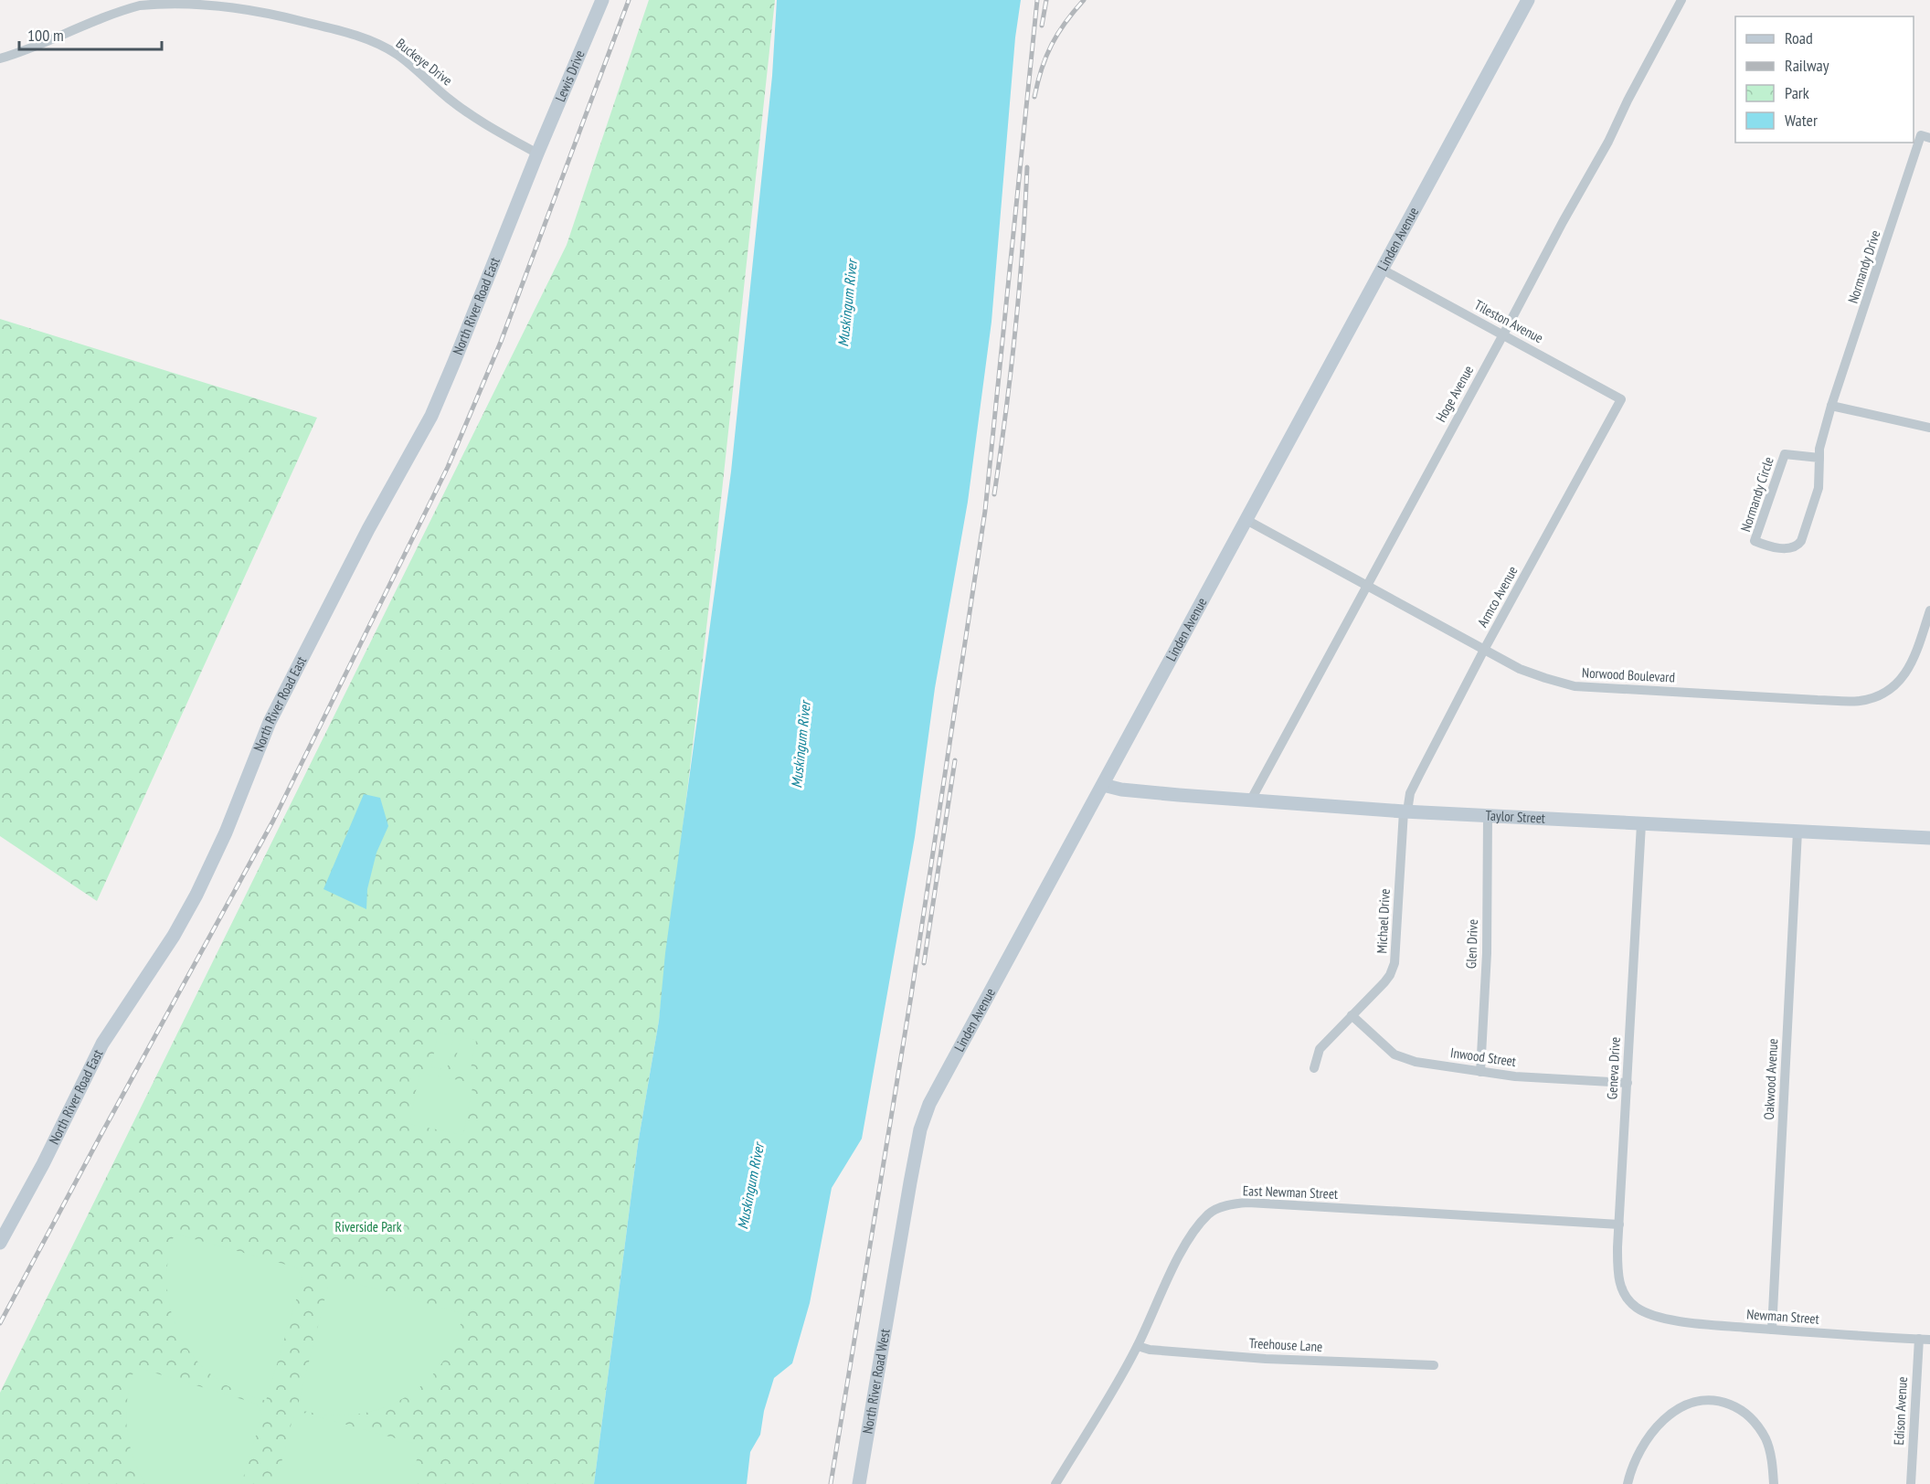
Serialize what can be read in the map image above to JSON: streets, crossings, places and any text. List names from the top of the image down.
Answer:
{
  "streets": {
    "street": [
      "Buckeye Drive",
      "Lewis Drive",
      "Linden Avenue",
      "Normandy Drive",
      "North River Road East",
      "Tileston Avenue",
      "Hoge Avenue",
      "Normandy Circle",
      "Armco Avenue",
      "Norwood Boulevard",
      "Taylor Street",
      "Michael Drive",
      "Glen Drive",
      "Inwood Street",
      "Geneva Drive",
      "Oakwood Avenue",
      "East Newman Street",
      "Newman Street",
      "Treehouse Lane",
      "North River Road West",
      "Edison Avenue"
    ]
  },
  "crossings": [
    ["Buckeye Drive", "Lewis Drive"],
    ["Buckeye Drive", "North River Road East"],
    ["Lewis Drive", "North River Road East"],
    ["Linden Avenue", "Tileston Avenue"],
    ["Linden Avenue", "Norwood Boulevard"],
    ["Linden Avenue", "Taylor Street"],
    ["Linden Avenue", "North River Road West"],
    ["Normandy Drive", "Normandy Circle"],
    ["Tileston Avenue", "Hoge Avenue"],
    ["Tileston Avenue", "Armco Avenue"],
    ["Hoge Avenue", "Norwood Boulevard"],
    ["Hoge Avenue", "Taylor Street"],
    ["Armco Avenue", "Norwood Boulevard"],
    ["Armco Avenue", "Taylor Street"],
    ["Armco Avenue", "Michael Drive"],
    ["Taylor Street", "Michael Drive"],
    ["Taylor Street", "Glen Drive"],
    ["Taylor Street", "Geneva Drive"],
    ["Taylor Street", "Oakwood Avenue"],
    ["Michael Drive", "Inwood Street"],
    ["Glen Drive", "Inwood Street"],
    ["Inwood Street", "Geneva Drive"],
    ["Geneva Drive", "East Newman Street"],
    ["Geneva Drive", "Newman Street"],
    ["Oakwood Avenue", "Newman Street"],
    ["East Newman Street", "Treehouse Lane"],
    ["Newman Street", "Edison Avenue"]
  ],
  "water": ["Muskingum River"],
  "parks": ["Riverside Park"],
  "legend": [
    "Road",
    "Railway",
    "Park",
    "Water"
  ],
  "scale_bar": "100 m"
}
